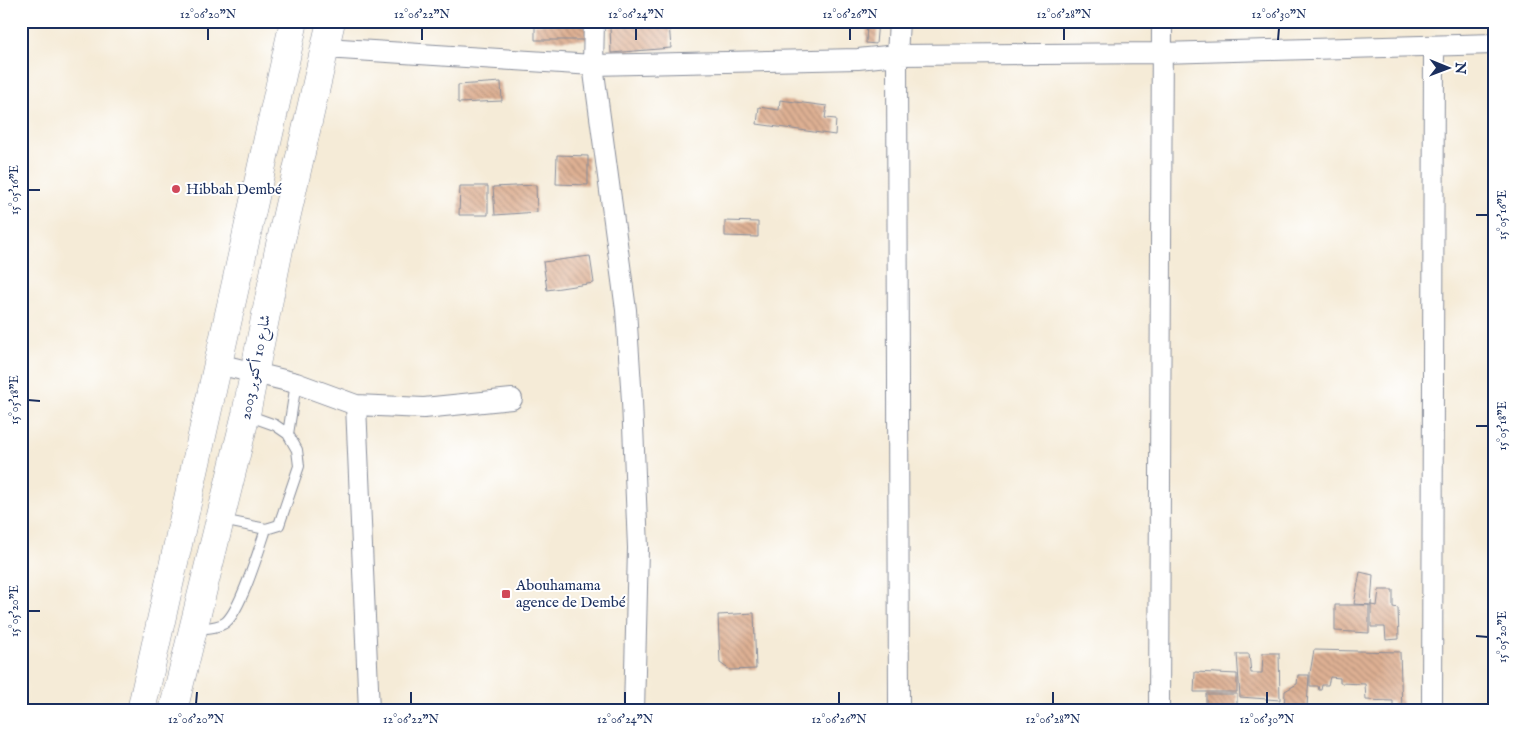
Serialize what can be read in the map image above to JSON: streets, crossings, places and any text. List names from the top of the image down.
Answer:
{
  "streets": {
    "highway": ["شارع 10 أكتوبر 2003"]
  },
  "places": {
    "other": ["Hibbah Dembé"],
    "transit": ["Abouhamama agence de Dembé"]
  },
  "north": "right",
  "coordinates": [
    "12°06'20\"N",
    "12°06'22\"N",
    "12°06'24\"N",
    "12°06'26\"N",
    "12°06'28\"N",
    "12°06'30\"N",
    "15°05'16\"E",
    "15°05'18\"E",
    "15°05'20\"E"
  ]
}
